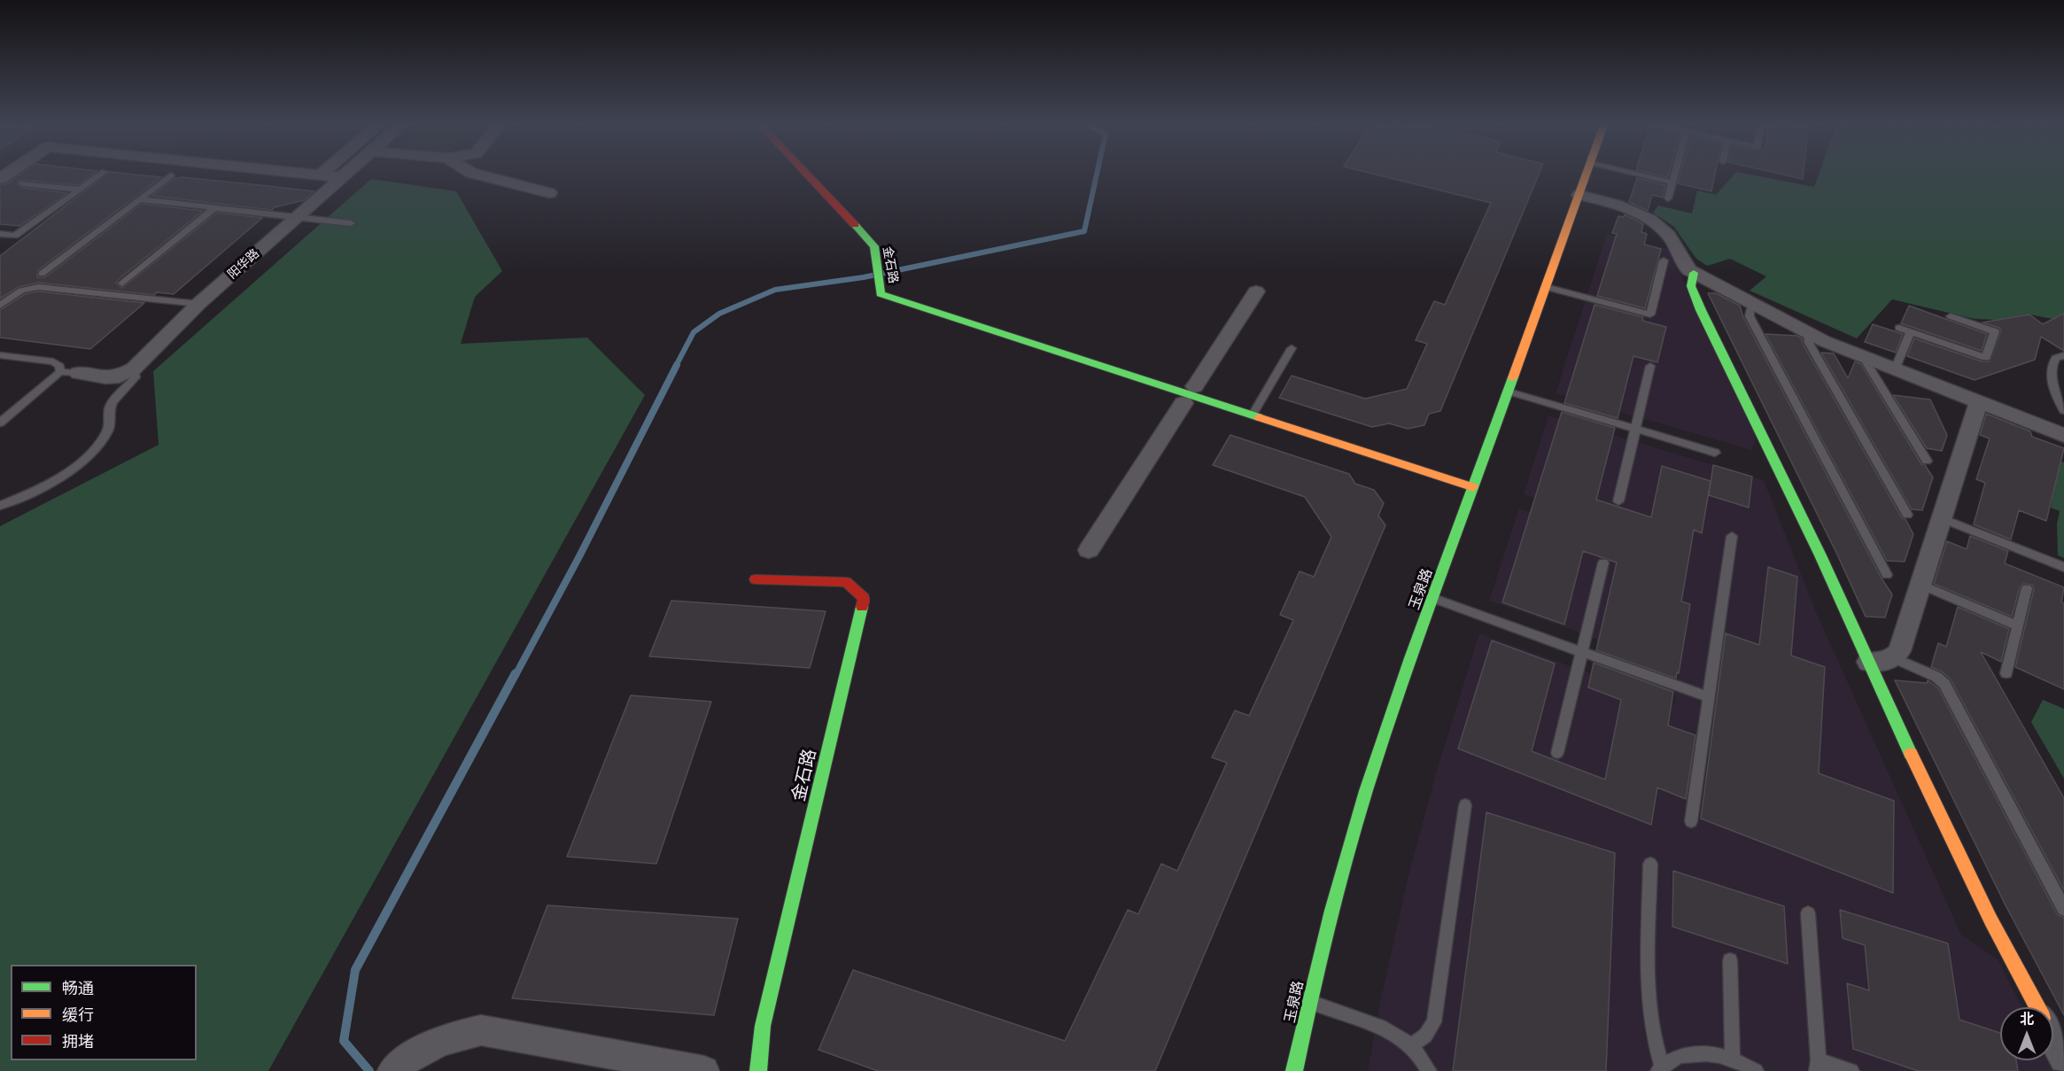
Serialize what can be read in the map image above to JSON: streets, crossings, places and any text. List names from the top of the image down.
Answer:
{
  "streets": {
    "street": ["阳华路", "金石路", "玉泉路"]
  },
  "legend": ["畅通", "缓行", "拥堵"],
  "north": "top"
}
